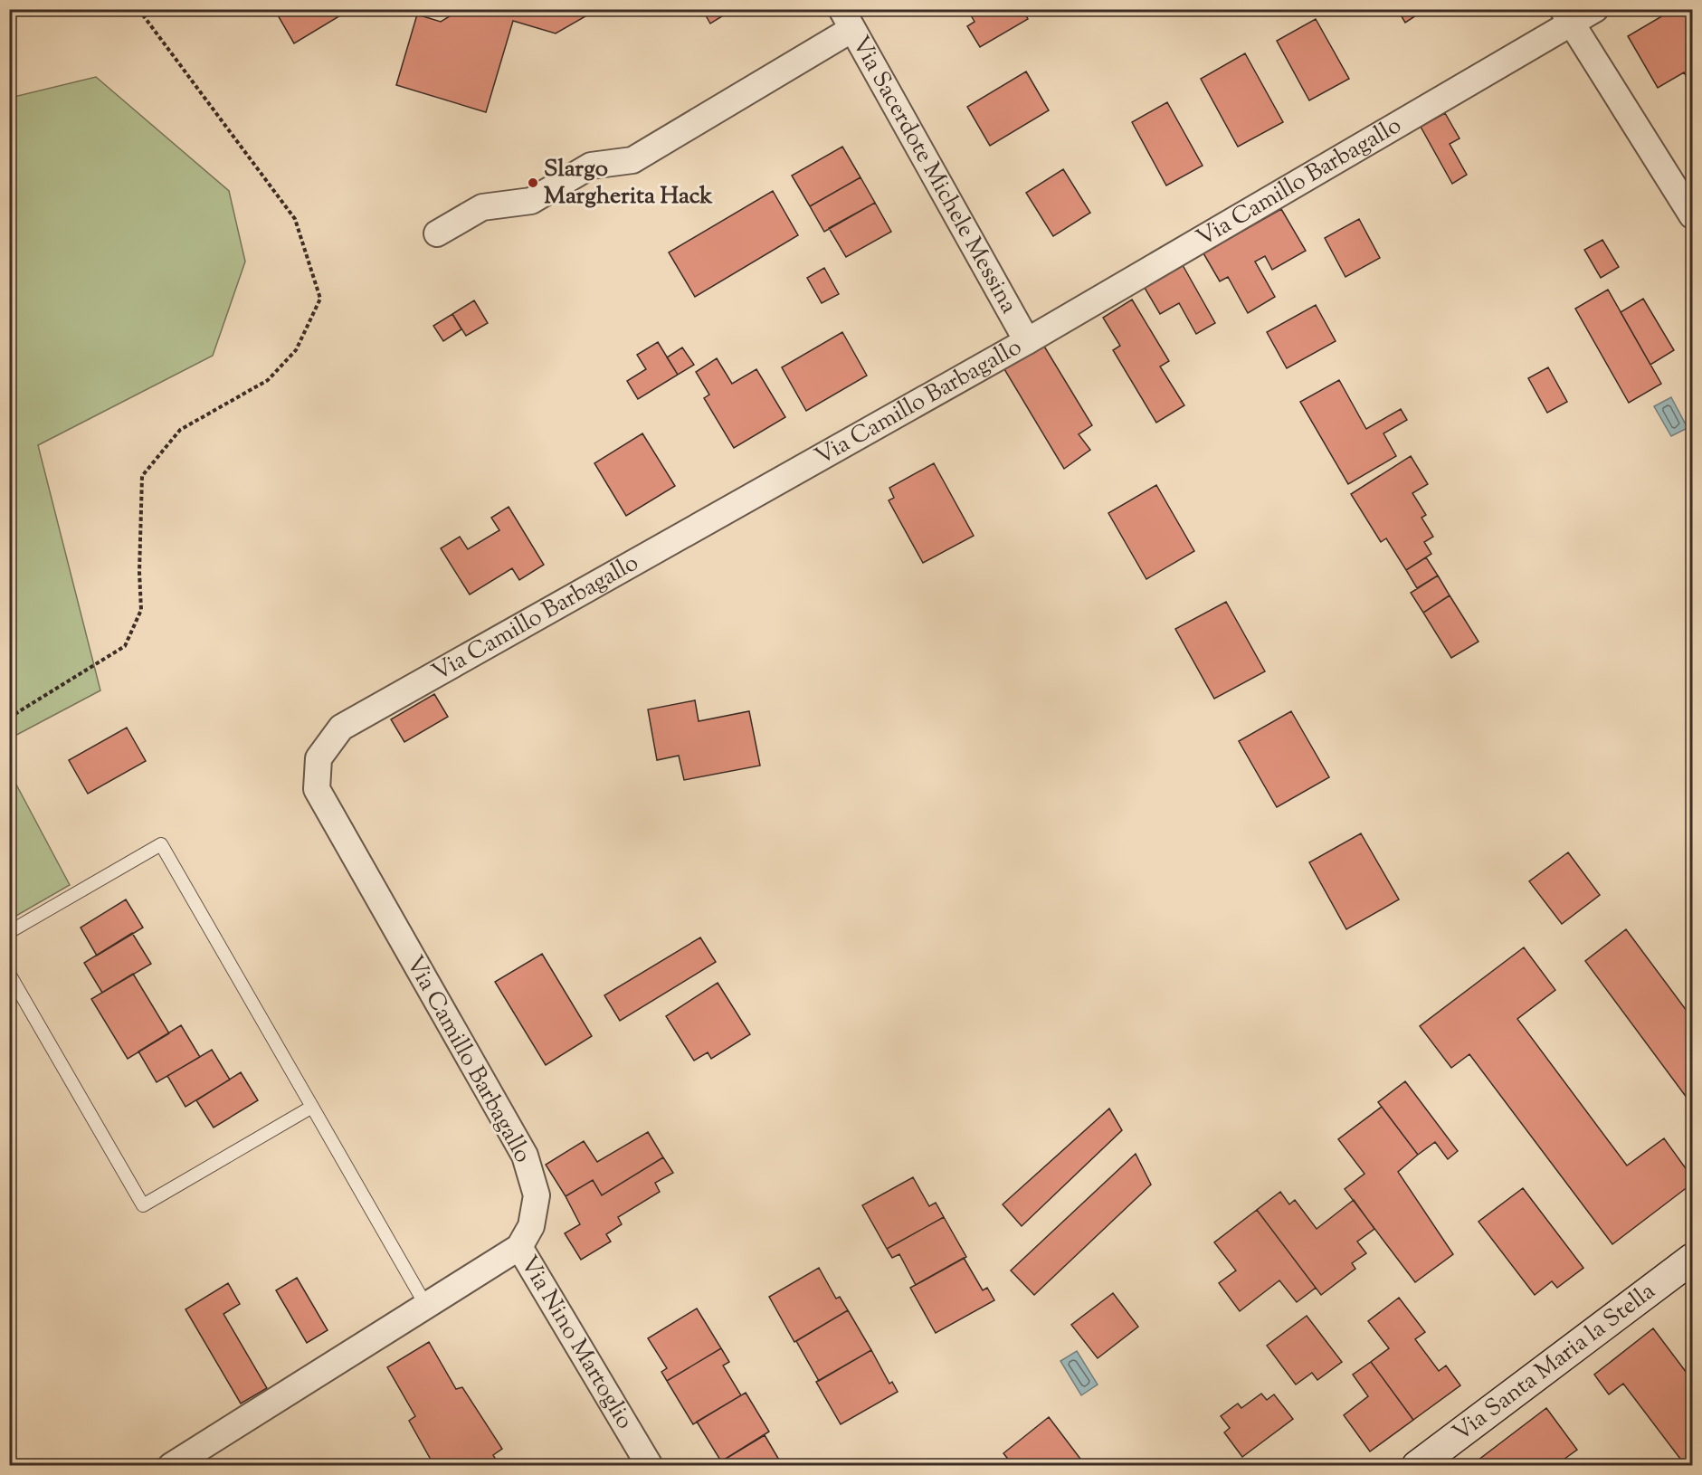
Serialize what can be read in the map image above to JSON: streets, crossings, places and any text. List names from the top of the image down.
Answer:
{
  "streets": {
    "street": [
      "Via Sacerdote Michele Messina",
      "Via Camillo Barbagallo",
      "Via Nino Martoglio",
      "Via Santa Maria la Stella"
    ]
  },
  "crossings": [
    ["Via Sacerdote Michele Messina", "Via Camillo Barbagallo"],
    ["Via Camillo Barbagallo", "Via Nino Martoglio"]
  ],
  "places": ["Slargo Margherita Hack"]
}
